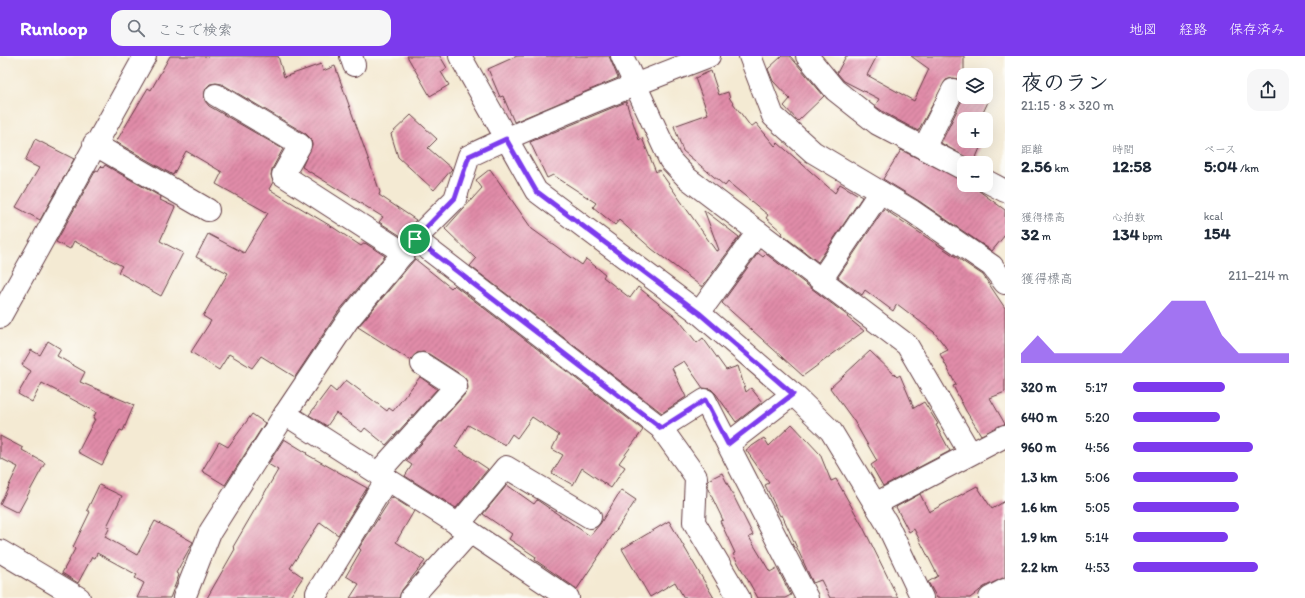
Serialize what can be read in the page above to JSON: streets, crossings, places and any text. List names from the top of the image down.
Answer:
{
  "page": {
    "header": "Runloop",
    "search": "ここで検索",
    "nav": ["地図", "経路", "保存済み"],
    "heading": ["夜のラン", "21:15 · 8 × 320 m"],
    "map_buttons": ["+", "−"],
    "stats": [
      ["距離", "2.56 km"],
      ["時間", "12:58"],
      ["ペース", "5:04 /km"],
      ["獲得標高", "32 m"],
      ["心拍数", "134 bpm"],
      ["kcal", "154"]
    ],
    "chart": ["獲得標高", "211–214 m"],
    "list": [
      {
        "name": "320 m",
        "note": "5:17"
      },
      {
        "name": "640 m",
        "note": "5:20"
      },
      {
        "name": "960 m",
        "note": "4:56"
      },
      {
        "name": "1.3 km",
        "note": "5:06"
      },
      {
        "name": "1.6 km",
        "note": "5:05"
      },
      {
        "name": "1.9 km",
        "note": "5:14"
      },
      {
        "name": "2.2 km",
        "note": "4:53"
      }
    ]
  }
}
